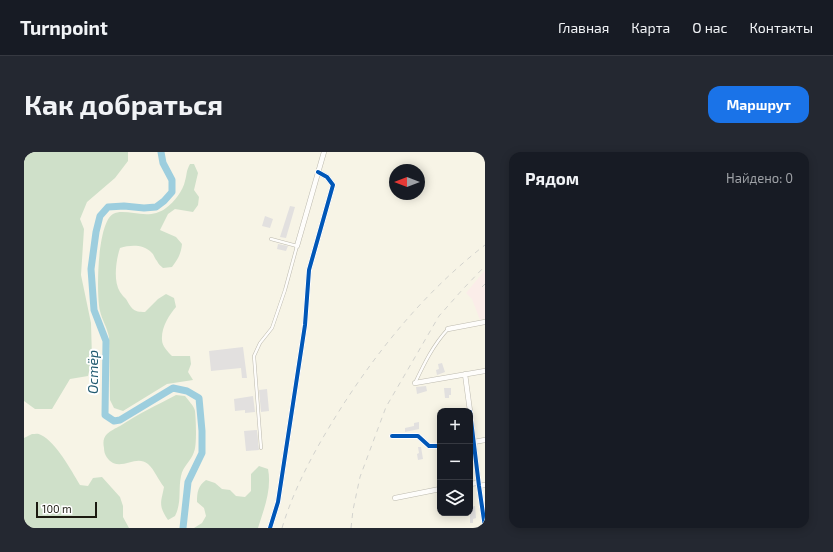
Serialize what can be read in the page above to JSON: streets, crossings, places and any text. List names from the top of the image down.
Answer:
{
  "water": ["Остёр"],
  "scale_bar": "100 m",
  "north": "left",
  "page": {
    "header": "Turnpoint",
    "nav": [
      "Главная",
      "Карта",
      "О нас",
      "Контакты"
    ],
    "buttons": "Маршрут",
    "title": "Как добраться",
    "heading": ["Рядом", "Найдено: 0"],
    "map_buttons": ["+", "−"],
    "scale": "100 m"
  }
}
